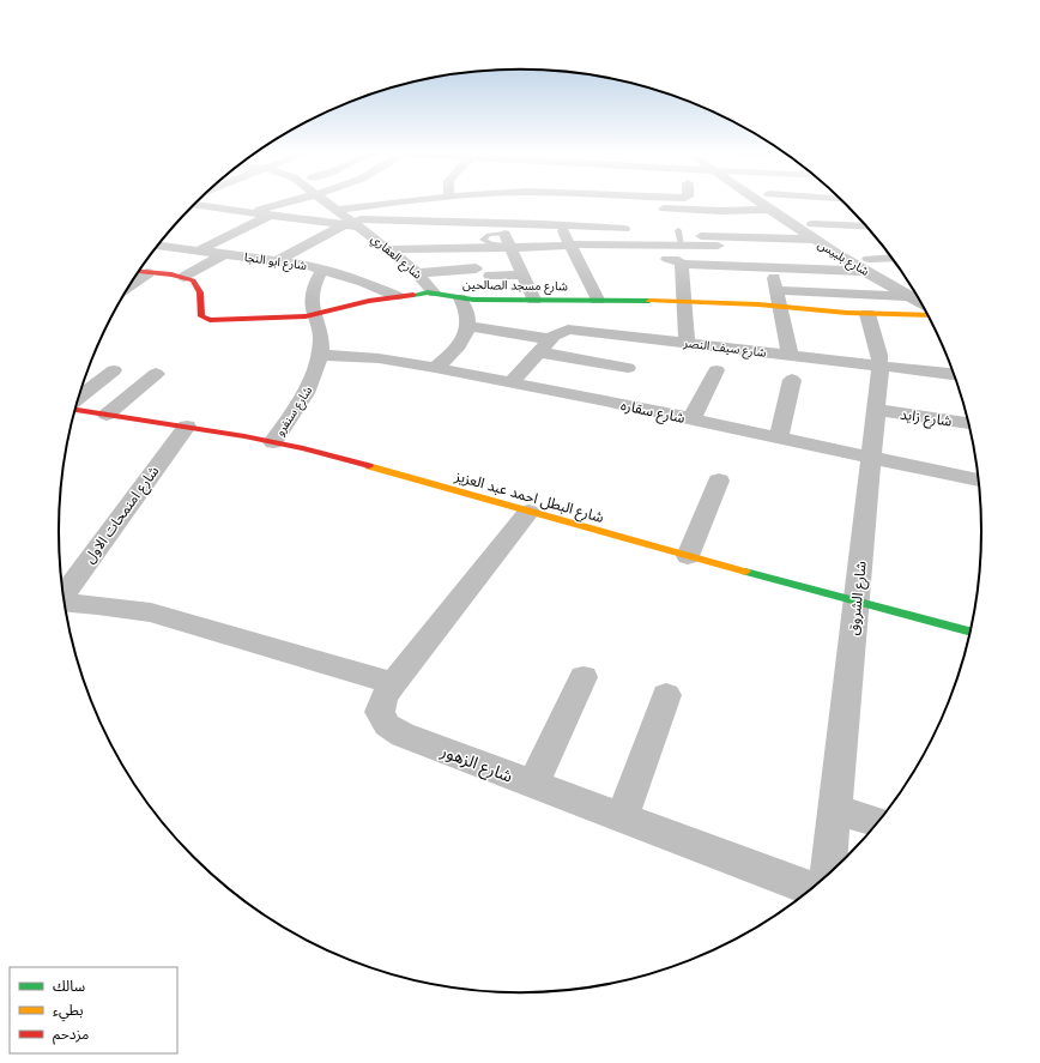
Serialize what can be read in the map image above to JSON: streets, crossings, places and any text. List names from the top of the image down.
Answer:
{
  "streets": {
    "street": [
      "شارع العقاري",
      "شارع بلبيس",
      "شارع ابو النجا",
      "شارع مسجد الصالحين",
      "شارع سيف النصر",
      "شارع سنفرو",
      "شارع سقاره",
      "شارع زايد",
      "شارع البطل احمد عبد العزيز",
      "شارع امنمحات الاول",
      "شارع الشروق",
      "شارع الزهور"
    ]
  },
  "crossings": [
    ["شارع العقاري", "شارع مسجد الصالحين"],
    ["شارع ابو النجا", "شارع مسجد الصالحين"],
    ["شارع ابو النجا", "شارع سنفرو"],
    ["شارع مسجد الصالحين", "شارع سنفرو"],
    ["شارع مسجد الصالحين", "شارع الشروق"],
    ["شارع سيف النصر", "شارع سقاره"],
    ["شارع سيف النصر", "شارع الشروق"],
    ["شارع سنفرو", "شارع سقاره"],
    ["شارع سنفرو", "شارع البطل احمد عبد العزيز"],
    ["شارع سقاره", "شارع الشروق"],
    ["شارع زايد", "شارع الشروق"],
    ["شارع البطل احمد عبد العزيز", "شارع امنمحات الاول"],
    ["شارع البطل احمد عبد العزيز", "شارع الشروق"],
    ["شارع البطل احمد عبد العزيز", "شارع الزهور"]
  ],
  "legend": ["سالك", "بطيء", "مزدحم"]
}
